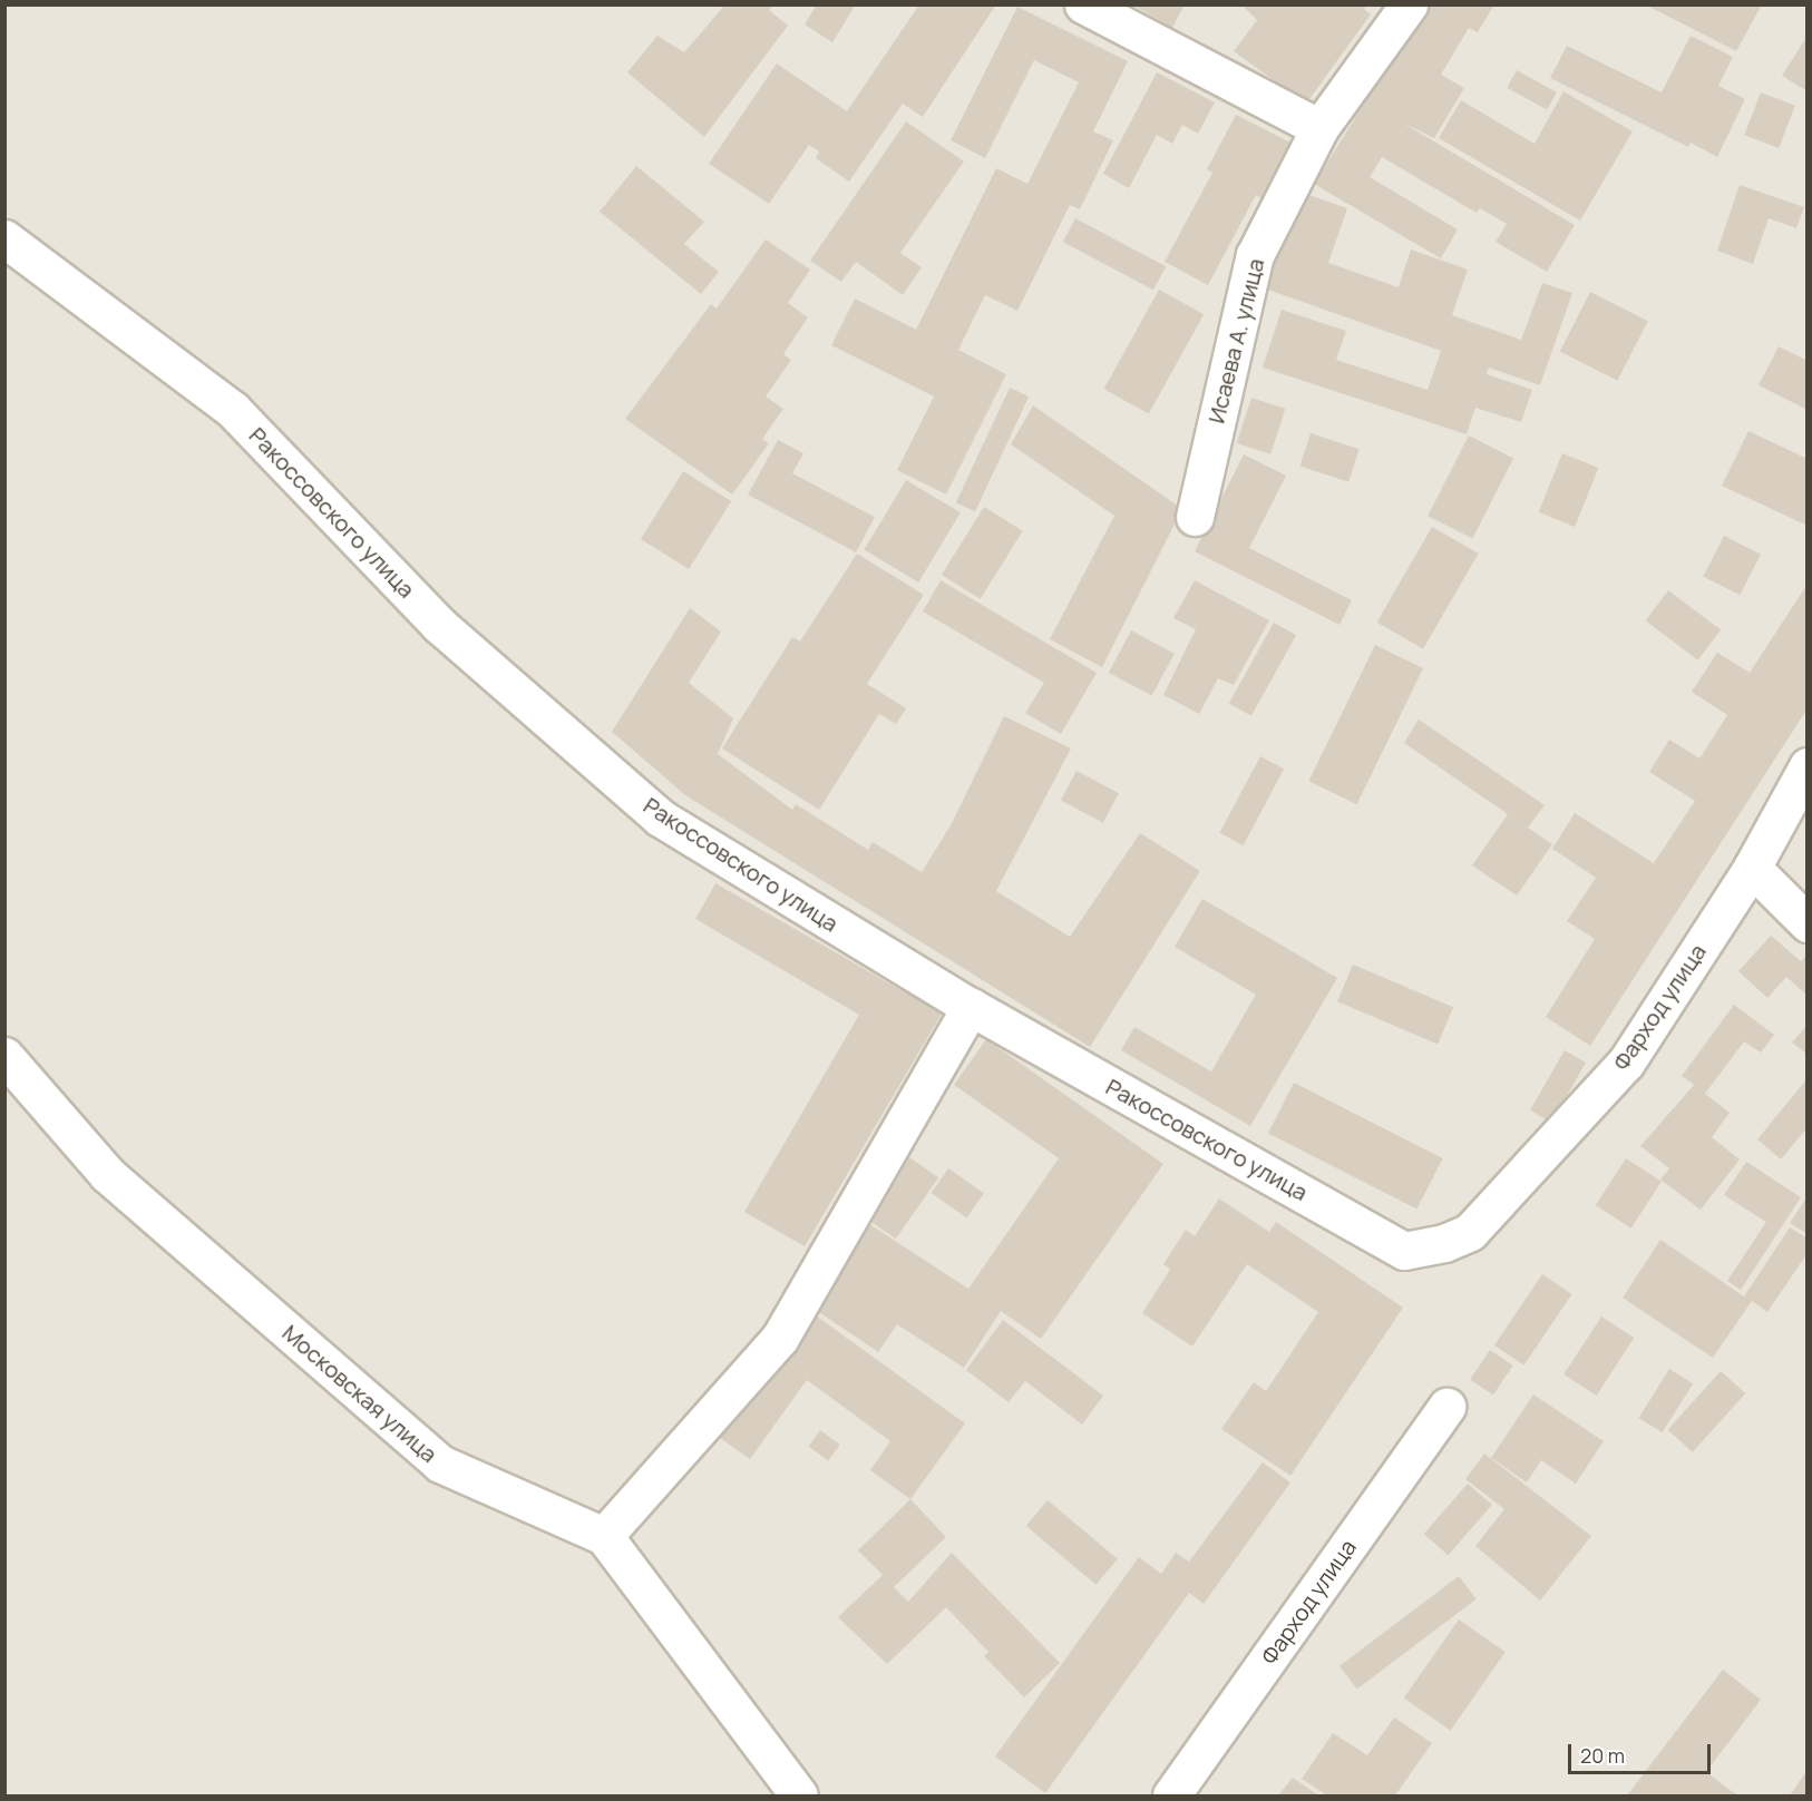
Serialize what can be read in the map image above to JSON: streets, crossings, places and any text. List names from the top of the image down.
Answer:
{
  "streets": {
    "street": [
      "Исаева А. улица",
      "Ракоссовского улица",
      "Фарход улица",
      "Московская улица"
    ]
  },
  "crossings": [
    ["Ракоссовского улица", "Фарход улица"]
  ],
  "scale_bar": "20 m"
}
